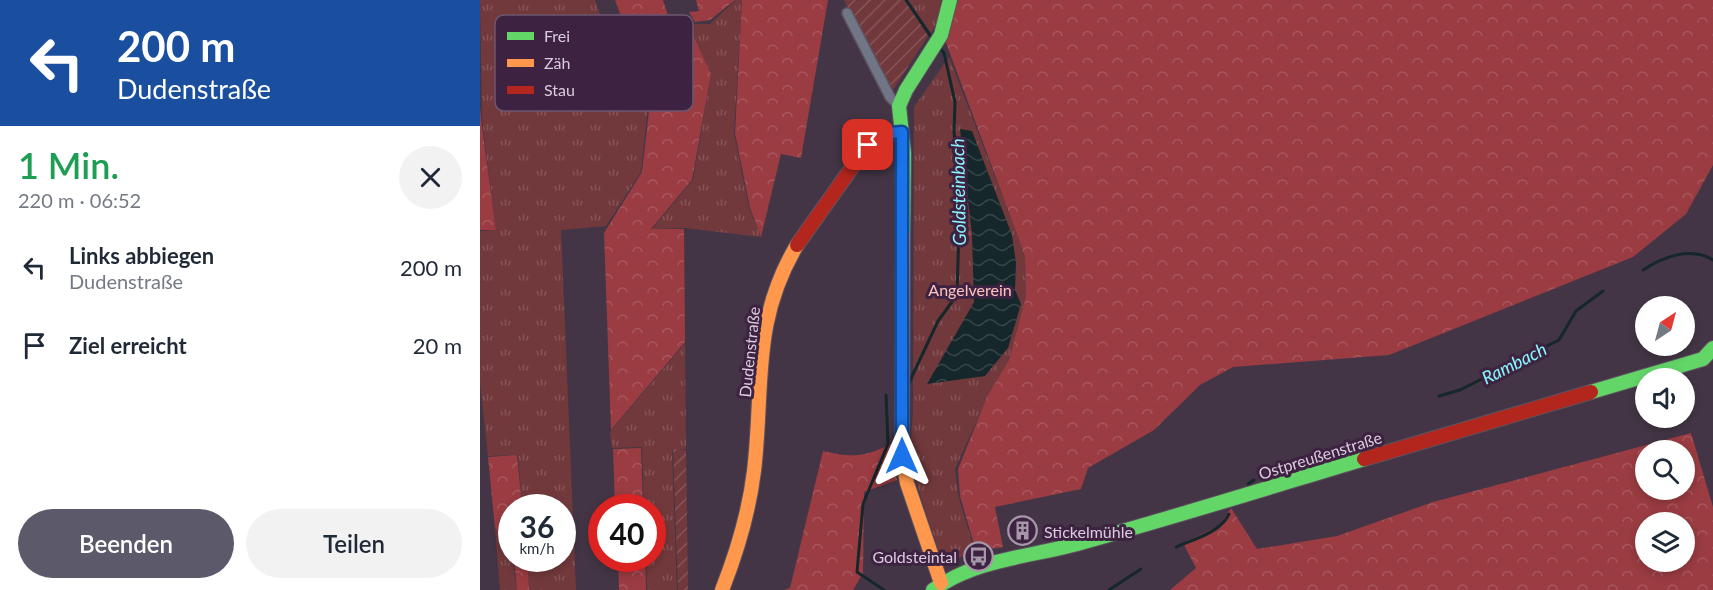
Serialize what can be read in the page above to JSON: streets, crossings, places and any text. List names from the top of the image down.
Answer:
{
  "streets": {
    "street": ["Dudenstraße", "Ostpreußenstraße"]
  },
  "water": ["Goldsteinbach", "Rambach"],
  "parks": ["Angelverein"],
  "places": {
    "building": ["Stickelmühle"],
    "bus stop": ["Goldsteintal"]
  },
  "legend": ["Frei", "Zäh", "Stau"],
  "north": "top right",
  "page": {
    "turn": ["200 m", "Dudenstraße"],
    "heading": ["1 Min.", "220 m · 06:52"],
    "list": [
      {
        "name": "Links abbiegen",
        "note": "Dudenstraße",
        "value": "200 m"
      },
      {
        "name": "Ziel erreicht",
        "value": "20 m"
      }
    ],
    "speed": "36 km/h",
    "limit": "40",
    "buttons": ["Beenden", "Teilen"]
  }
}
